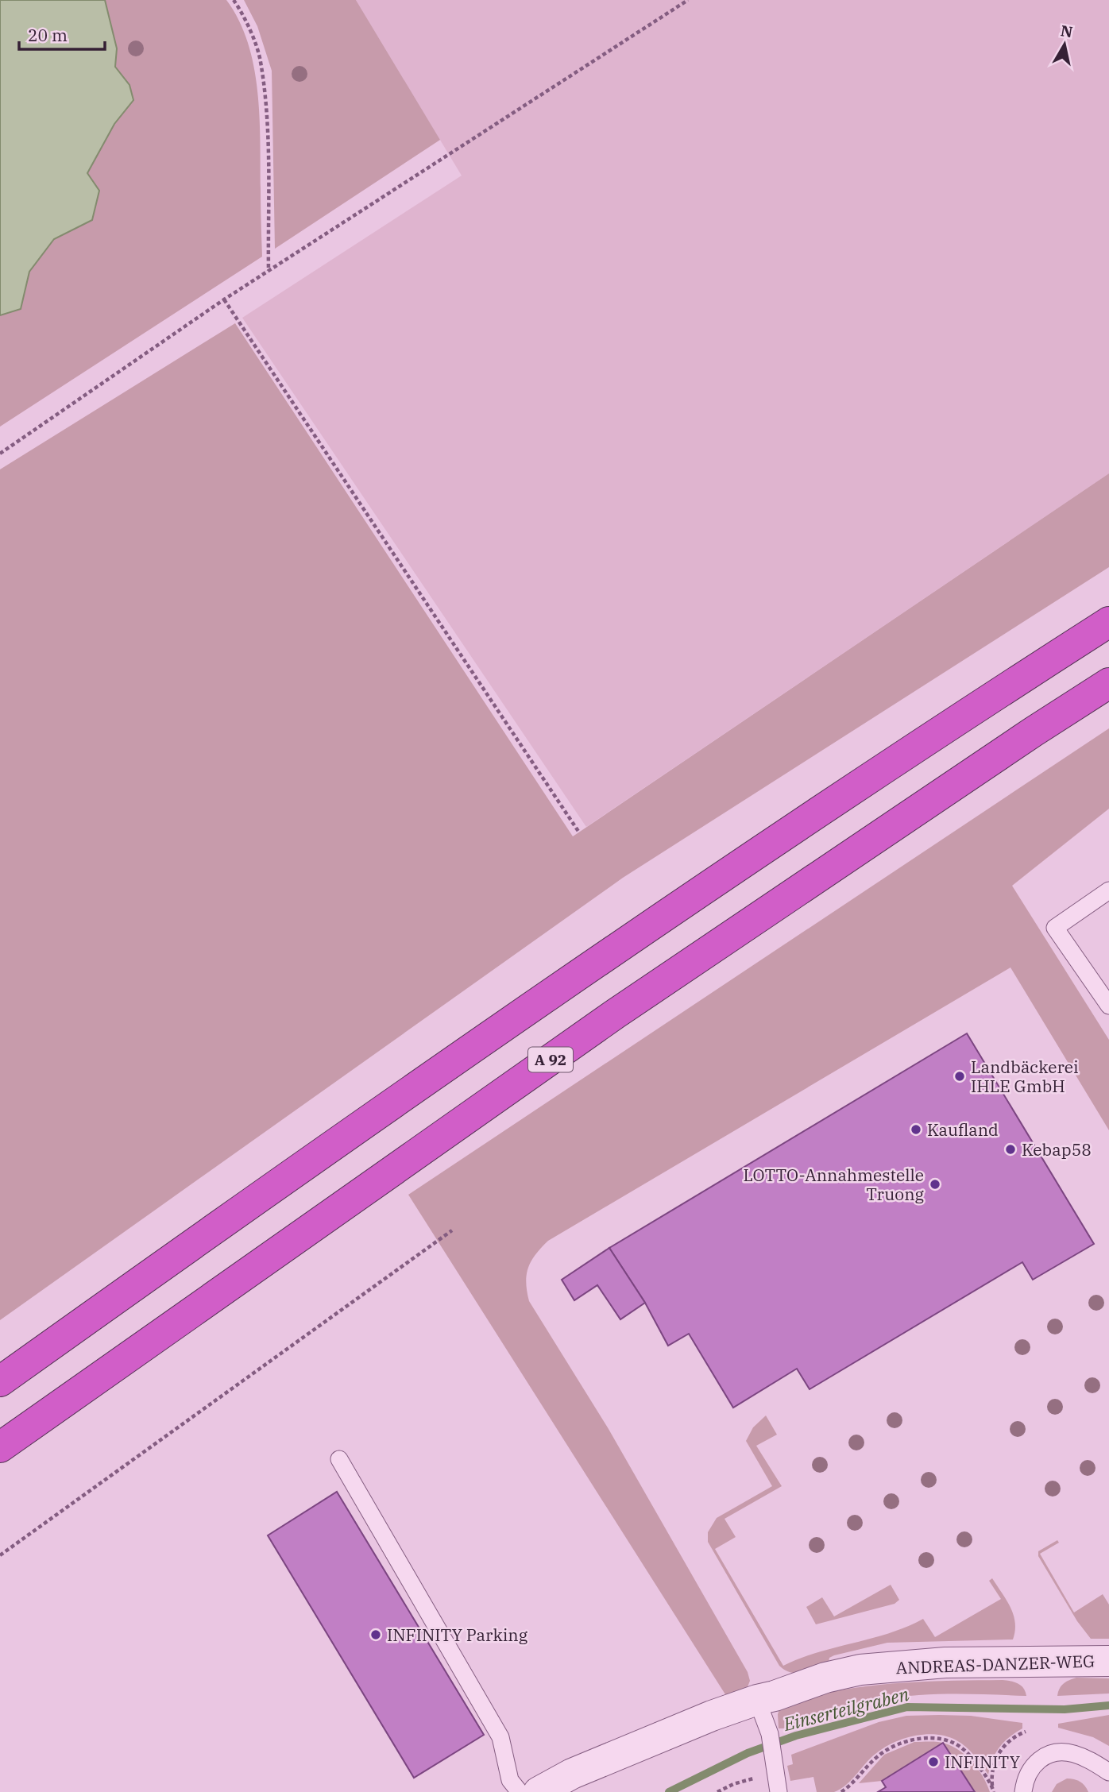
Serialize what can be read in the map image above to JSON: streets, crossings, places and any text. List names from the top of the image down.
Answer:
{
  "streets": {
    "highway": ["A 92"],
    "street": ["ANDREAS-DANZER-WEG"]
  },
  "water": ["Einserteilgraben"],
  "places": [
    "Landbäckerei IHLE GmbH",
    "Kaufland",
    "Kebap58",
    "LOTTO-Annahmestelle Truong",
    "INFINITY Parking",
    "INFINITY"
  ],
  "scale_bar": "20 m",
  "north": "top"
}
